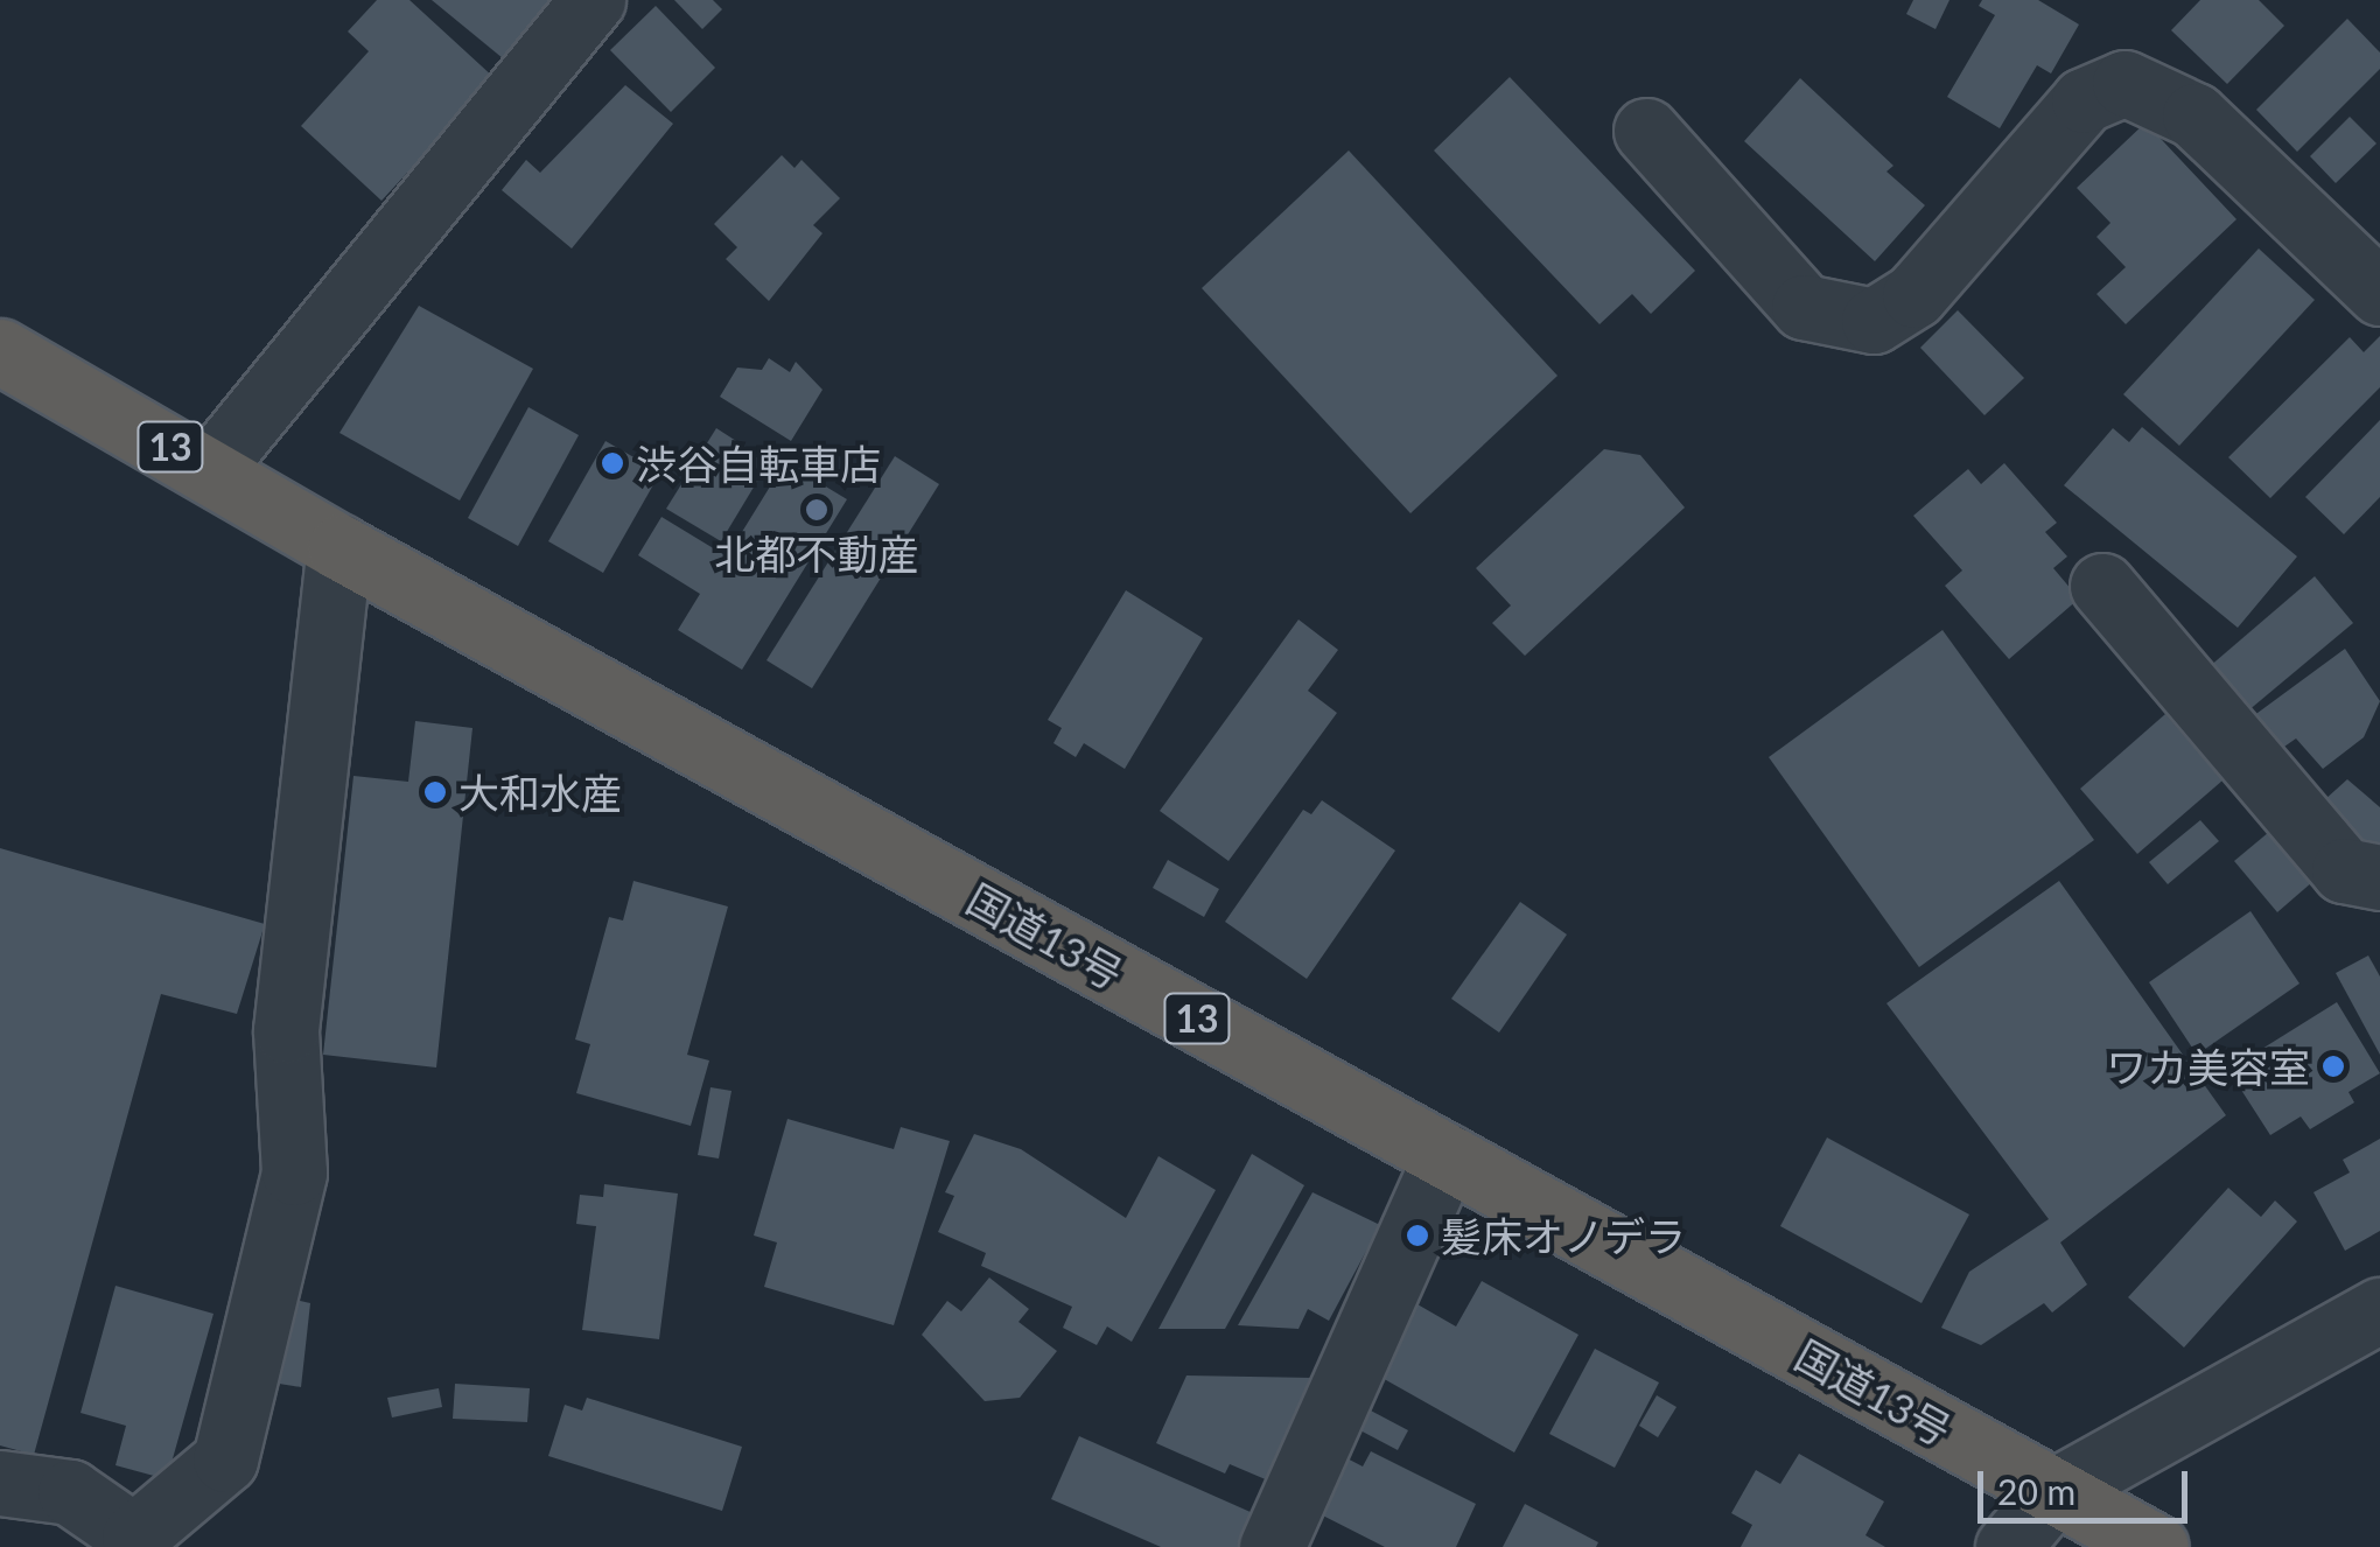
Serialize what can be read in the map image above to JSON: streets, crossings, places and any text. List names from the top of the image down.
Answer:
{
  "streets": {
    "highway": ["13", "国道13号"]
  },
  "places": [
    "渋谷自転車店",
    "北都不動産",
    "大和水産",
    "ワカ美容室",
    "髪床オノデラ"
  ],
  "scale_bar": "20 m"
}
